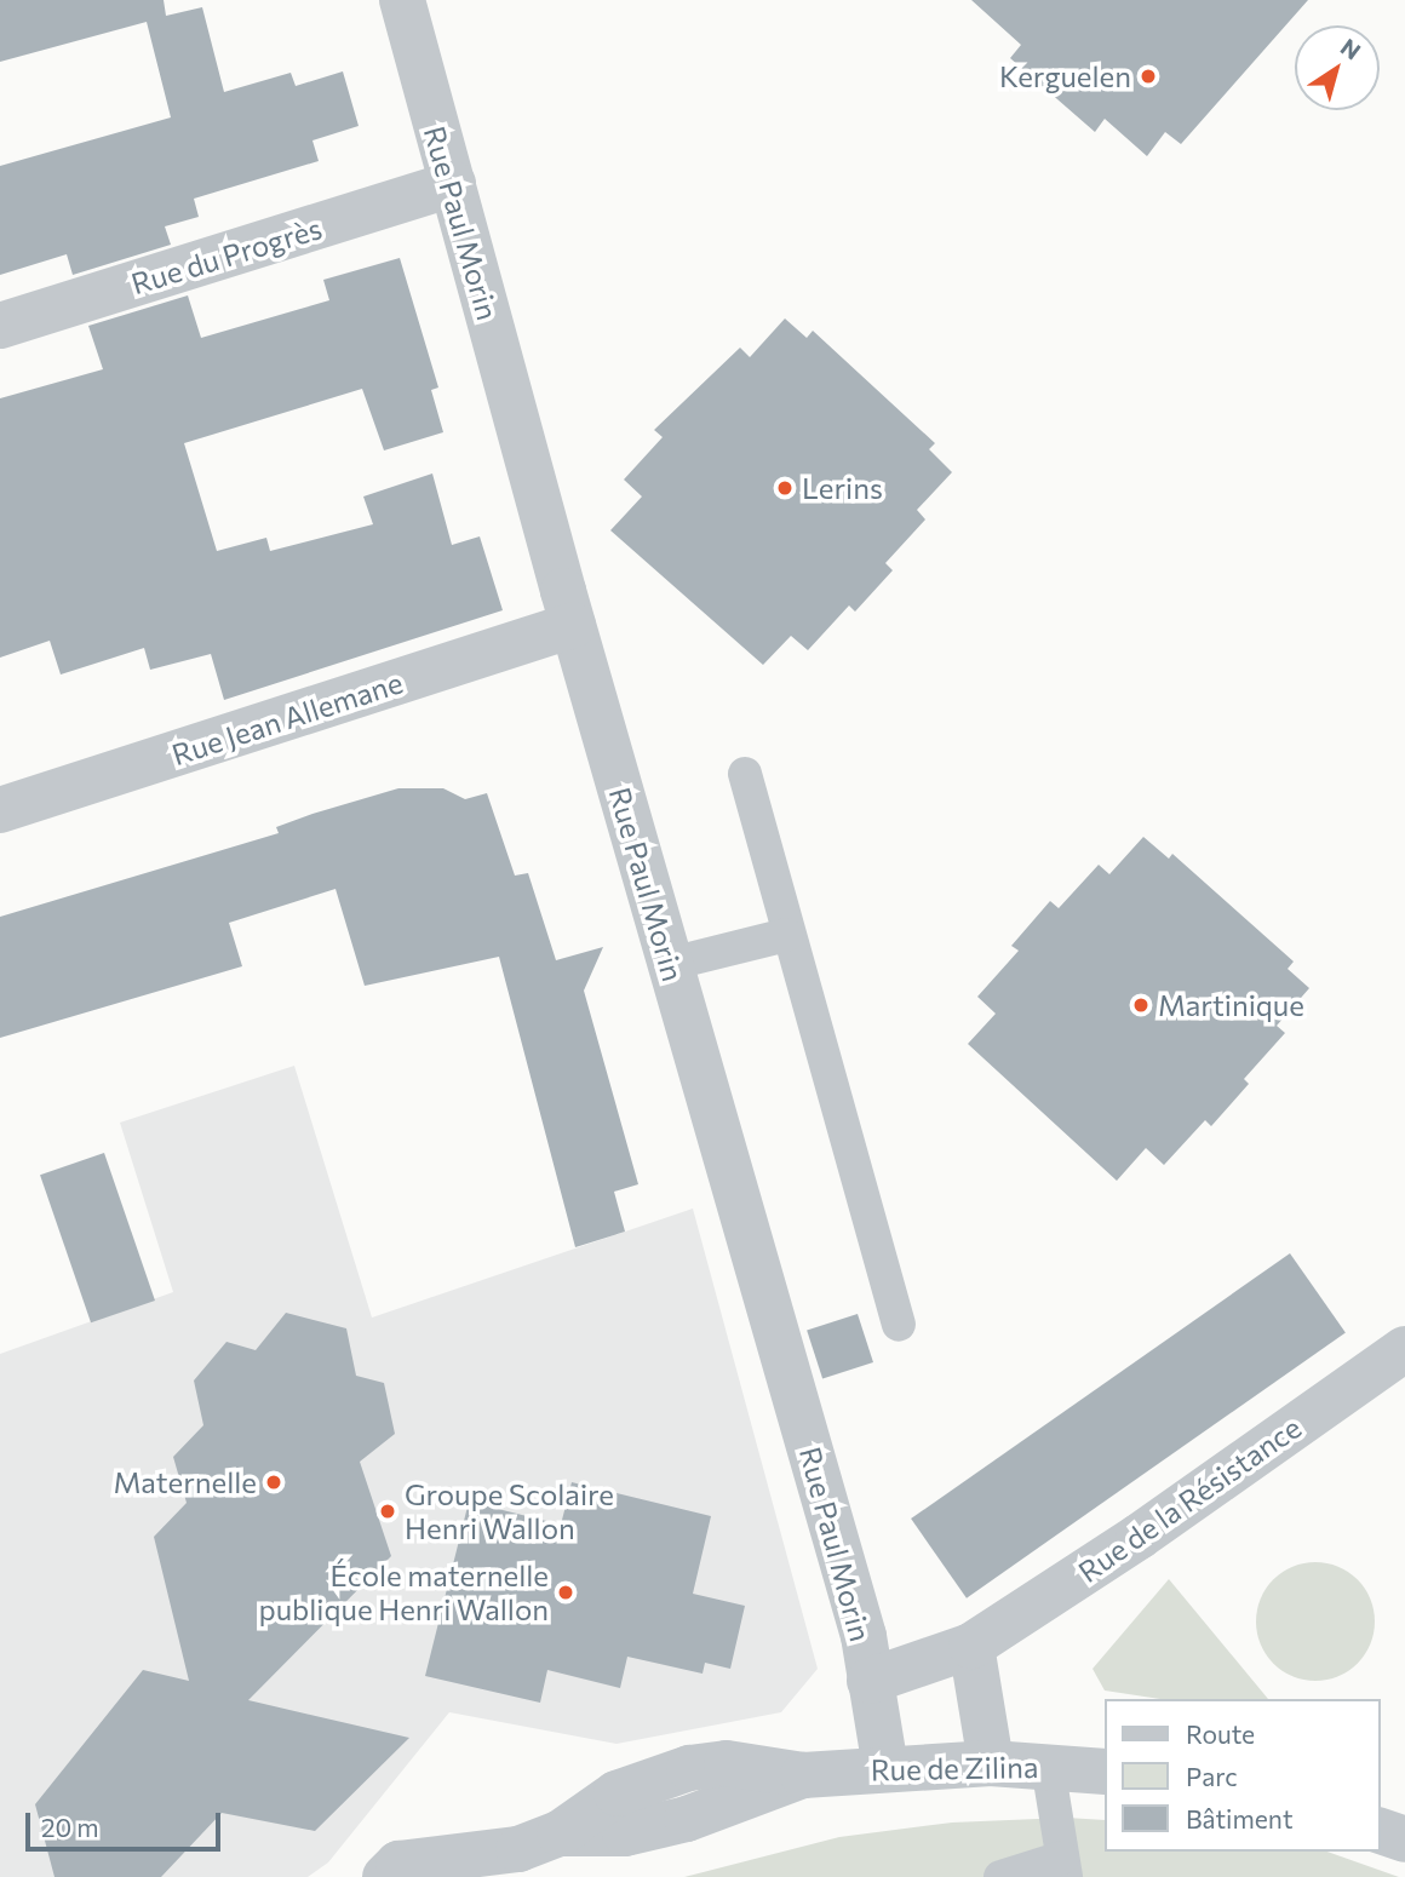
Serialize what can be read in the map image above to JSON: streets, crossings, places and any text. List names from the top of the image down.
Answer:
{
  "streets": {
    "street": [
      "Rue Paul Morin",
      "Rue du Progrès",
      "Rue Jean Allemane",
      "Rue de la Résistance",
      "Rue de Zilina"
    ]
  },
  "crossings": [
    ["Rue Paul Morin", "Rue du Progrès"],
    ["Rue Paul Morin", "Rue Jean Allemane"],
    ["Rue Paul Morin", "Rue de la Résistance"],
    ["Rue Paul Morin", "Rue de Zilina"]
  ],
  "places": [
    "Kerguelen",
    "Lerins",
    "Martinique",
    "Maternelle",
    "Groupe Scolaire Henri Wallon",
    "École maternelle publique Henri Wallon"
  ],
  "legend": ["Route", "Parc", "Bâtiment"],
  "scale_bar": "20 m",
  "north": "top right"
}
